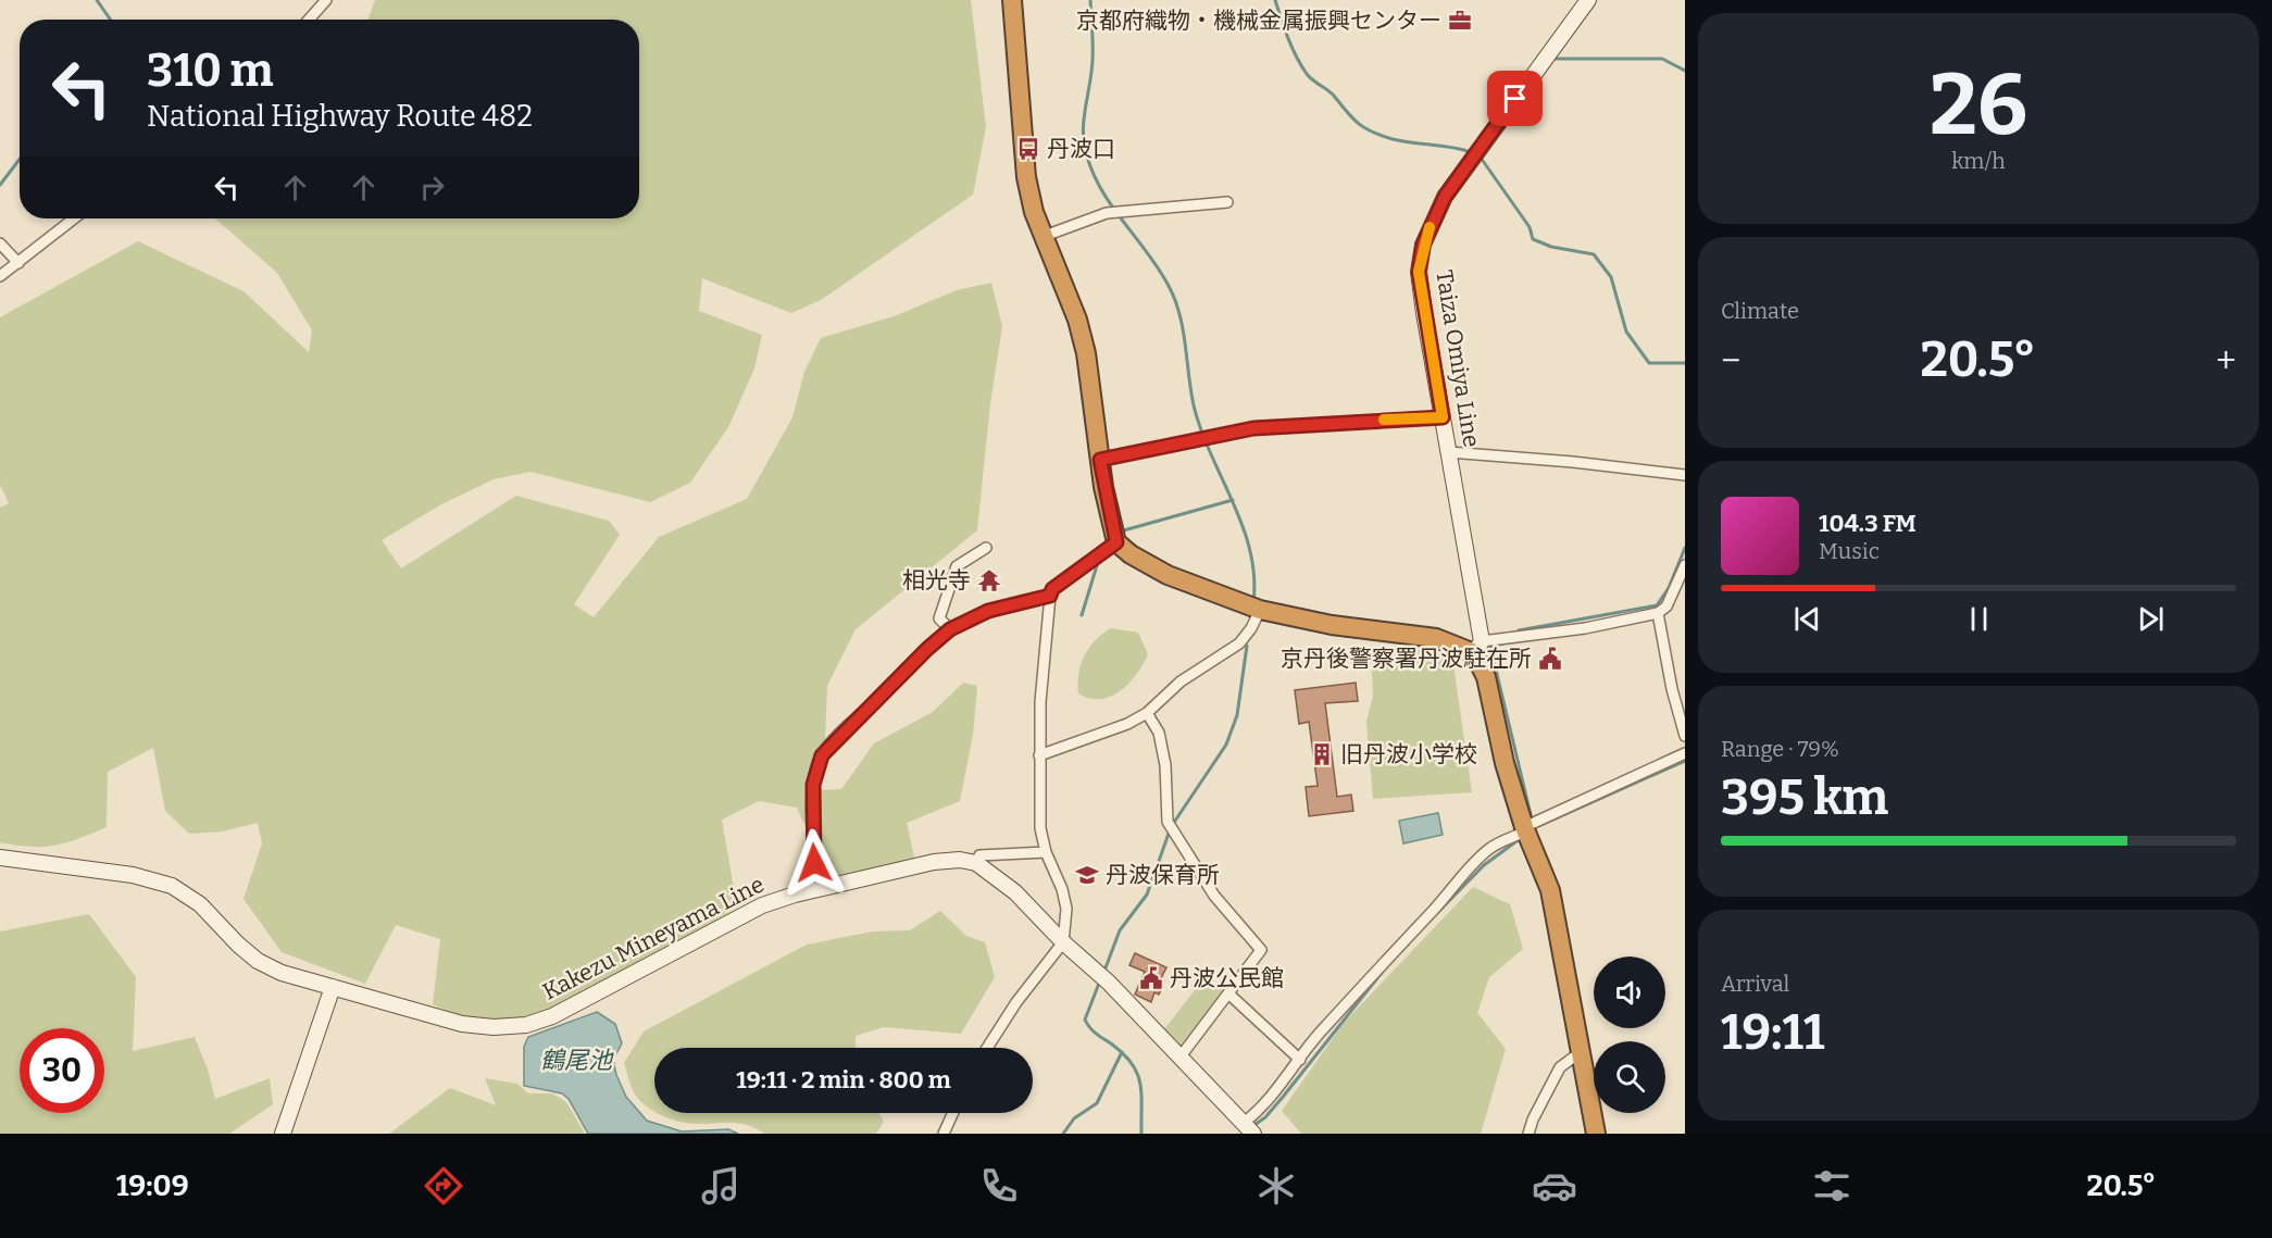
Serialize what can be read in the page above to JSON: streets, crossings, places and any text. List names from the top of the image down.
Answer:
{
  "streets": {
    "main road": ["Taiza Omiya Line", "Kakezu Mineyama Line"]
  },
  "water": ["鶴尾池"],
  "places": {
    "office": ["京都府織物・機械金属振興センター"],
    "bus stop": ["丹波口"],
    "temple": ["相光寺"],
    "public building": ["京丹後警察署丹波駐在所", "丹波公民館"],
    "building": ["旧丹波小学校"],
    "school or university": ["丹波保育所"]
  },
  "page": {
    "tile": [
      ["26", "km/h"],
      "Climate",
      ["Range · 79%", "395 km"],
      ["Arrival", "19:11"]
    ],
    "turn": ["310 m", "National Highway Route 482"],
    "heat": ["−", "20.5°", "+"],
    "song": ["104.3 FM", "Music"],
    "limit": "30",
    "trip": "19:11 · 2 min · 800 m",
    "tabs": ["19:09", "20.5°"]
  }
}
